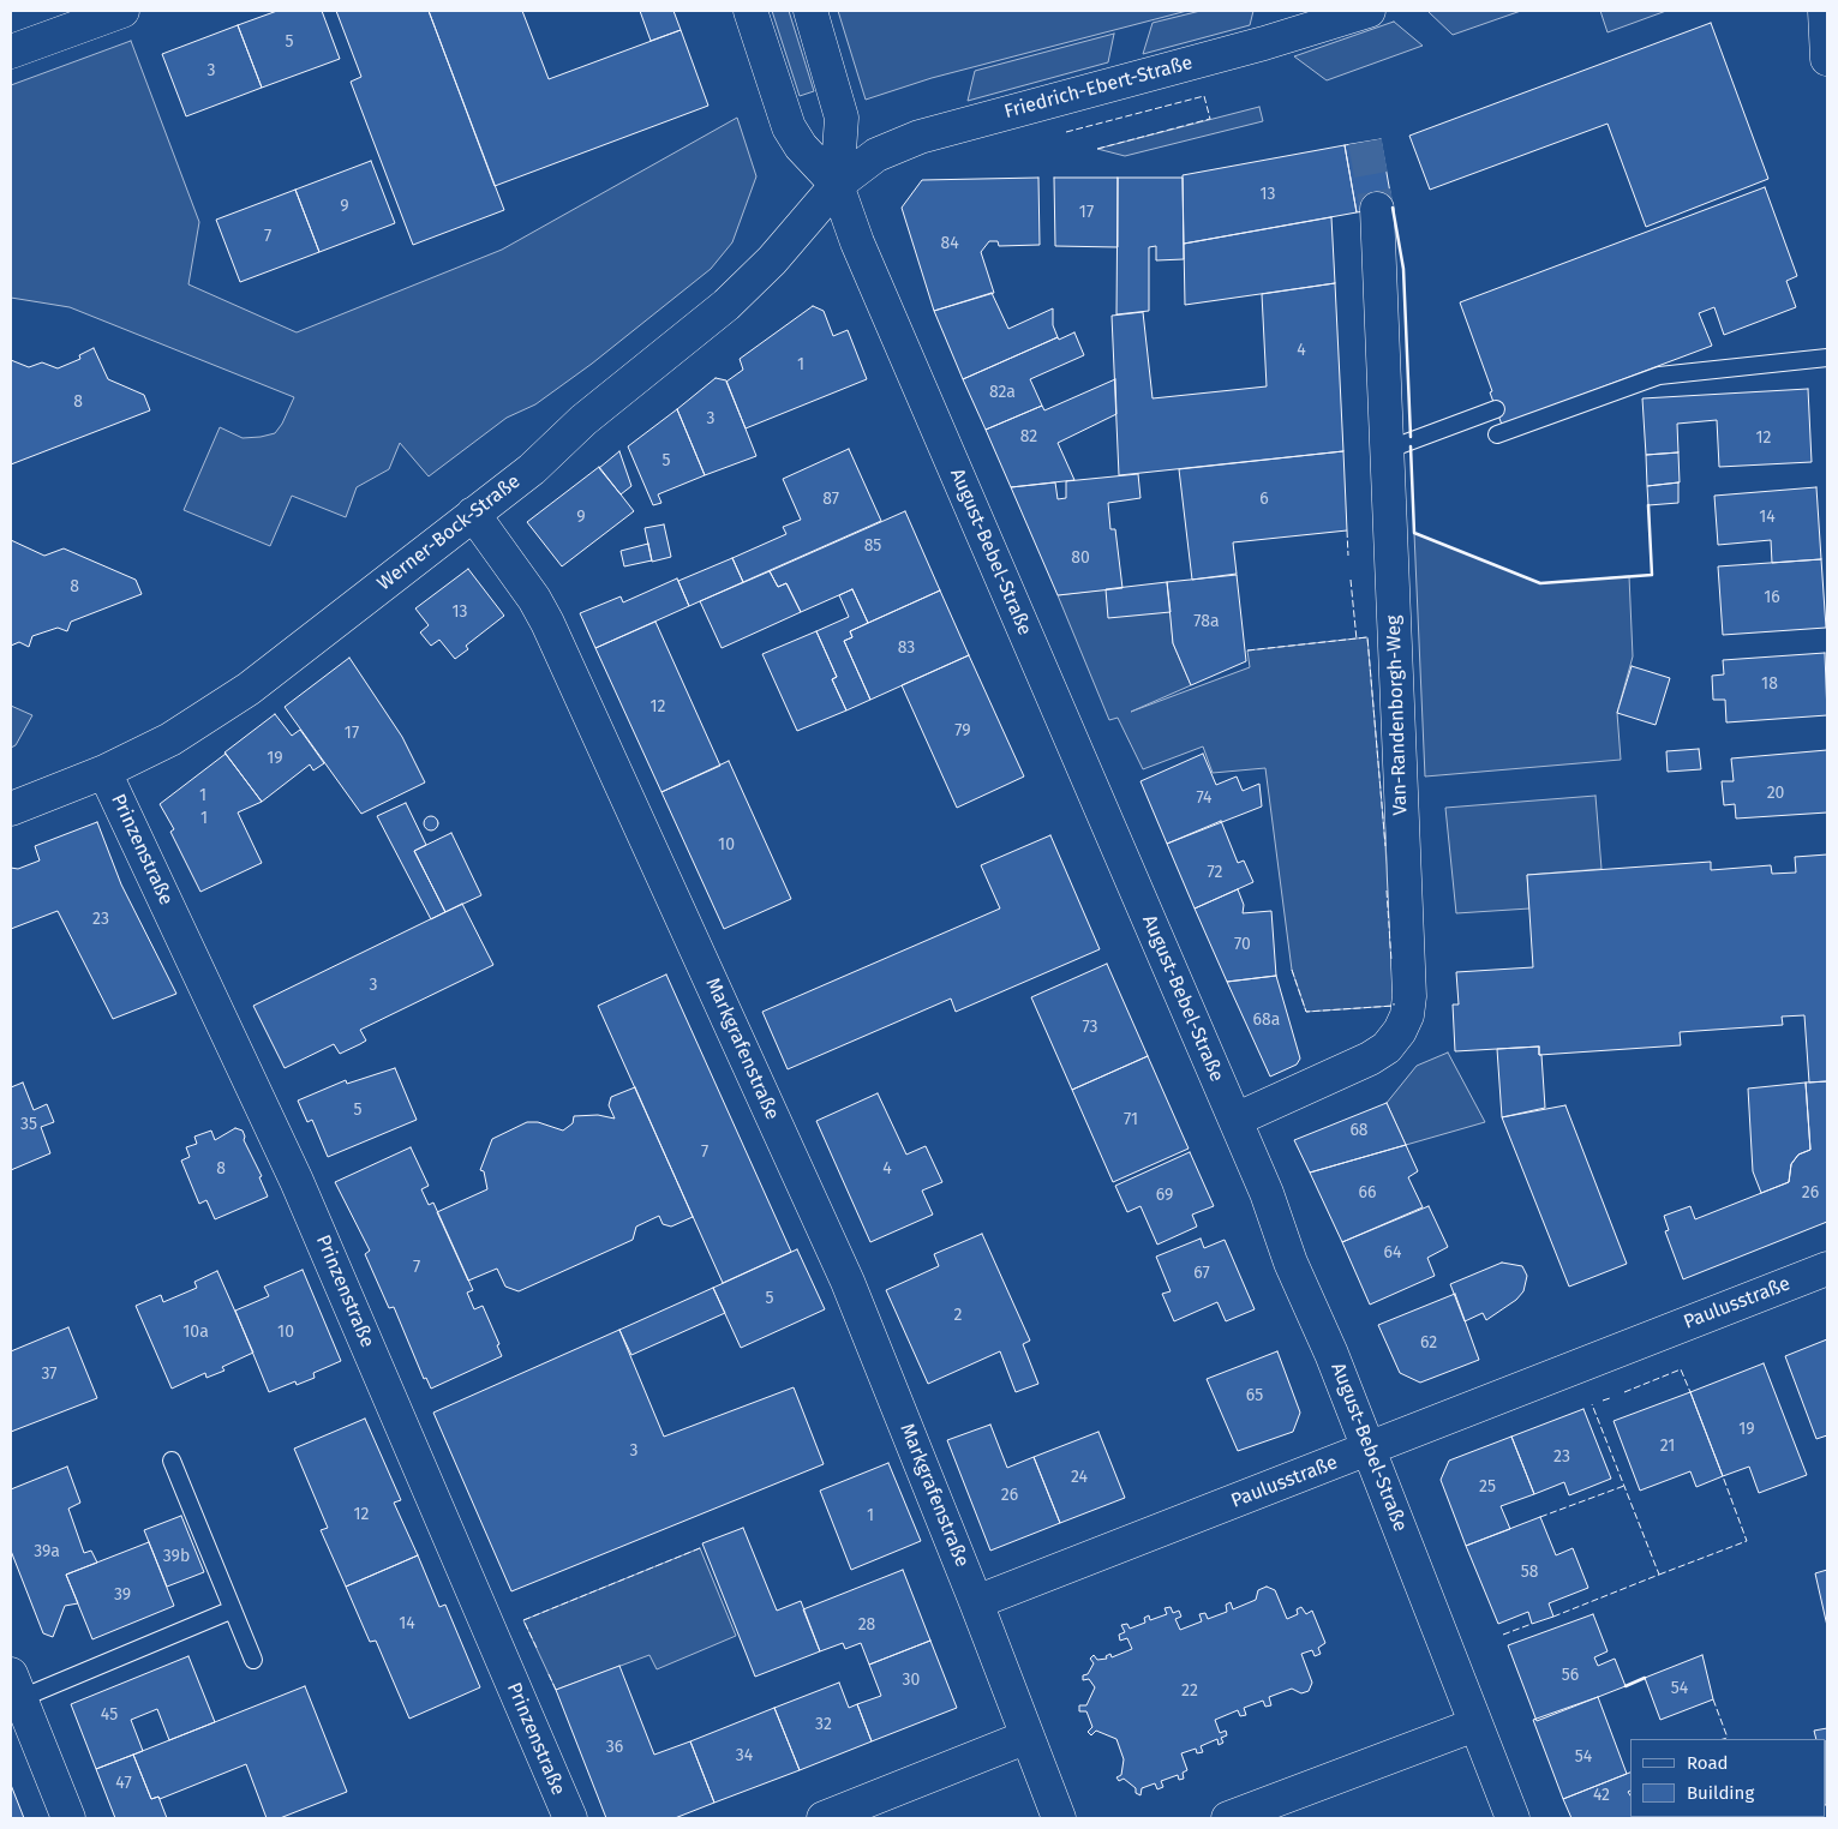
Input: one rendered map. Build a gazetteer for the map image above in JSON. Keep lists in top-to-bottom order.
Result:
{
  "streets": {
    "street": [
      "Friedrich-Ebert-Straße",
      "Werner-Bock-Straße",
      "August-Bebel-Straße",
      "Van-Randenborgh-Weg",
      "Prinzenstraße",
      "Markgrafenstraße",
      "Paulusstraße"
    ]
  },
  "crossings": [
    ["Friedrich-Ebert-Straße", "Werner-Bock-Straße"],
    ["Friedrich-Ebert-Straße", "August-Bebel-Straße"],
    ["Werner-Bock-Straße", "August-Bebel-Straße"],
    ["Werner-Bock-Straße", "Prinzenstraße"],
    ["Werner-Bock-Straße", "Markgrafenstraße"],
    ["August-Bebel-Straße", "Van-Randenborgh-Weg"],
    ["August-Bebel-Straße", "Paulusstraße"],
    ["Markgrafenstraße", "Paulusstraße"]
  ],
  "house_numbers": [
    "5",
    "3",
    "13",
    "9",
    "17",
    "7",
    "84",
    "4",
    "1",
    "82a",
    "8",
    "3",
    "82",
    "12",
    "5",
    "87",
    "6",
    "9",
    "14",
    "85",
    "80",
    "8",
    "16",
    "13",
    "78a",
    "83",
    "18",
    "12",
    "79",
    "17",
    "19",
    "20",
    "1",
    "74",
    "1",
    "10",
    "72",
    "23",
    "70",
    "3",
    "68a",
    "73",
    "5",
    "71",
    "35",
    "68",
    "7",
    "8",
    "4",
    "66",
    "26",
    "69",
    "64",
    "7",
    "67",
    "5",
    "2",
    "10a",
    "10",
    "62",
    "37",
    "65",
    "19",
    "21",
    "3",
    "23",
    "24",
    "25",
    "26",
    "12",
    "1",
    "39a",
    "39b",
    "58",
    "39",
    "14",
    "28",
    "56",
    "30",
    "54",
    "22",
    "45",
    "32",
    "36",
    "34",
    "54",
    "47",
    "42"
  ],
  "legend": ["Road", "Building"]
}
